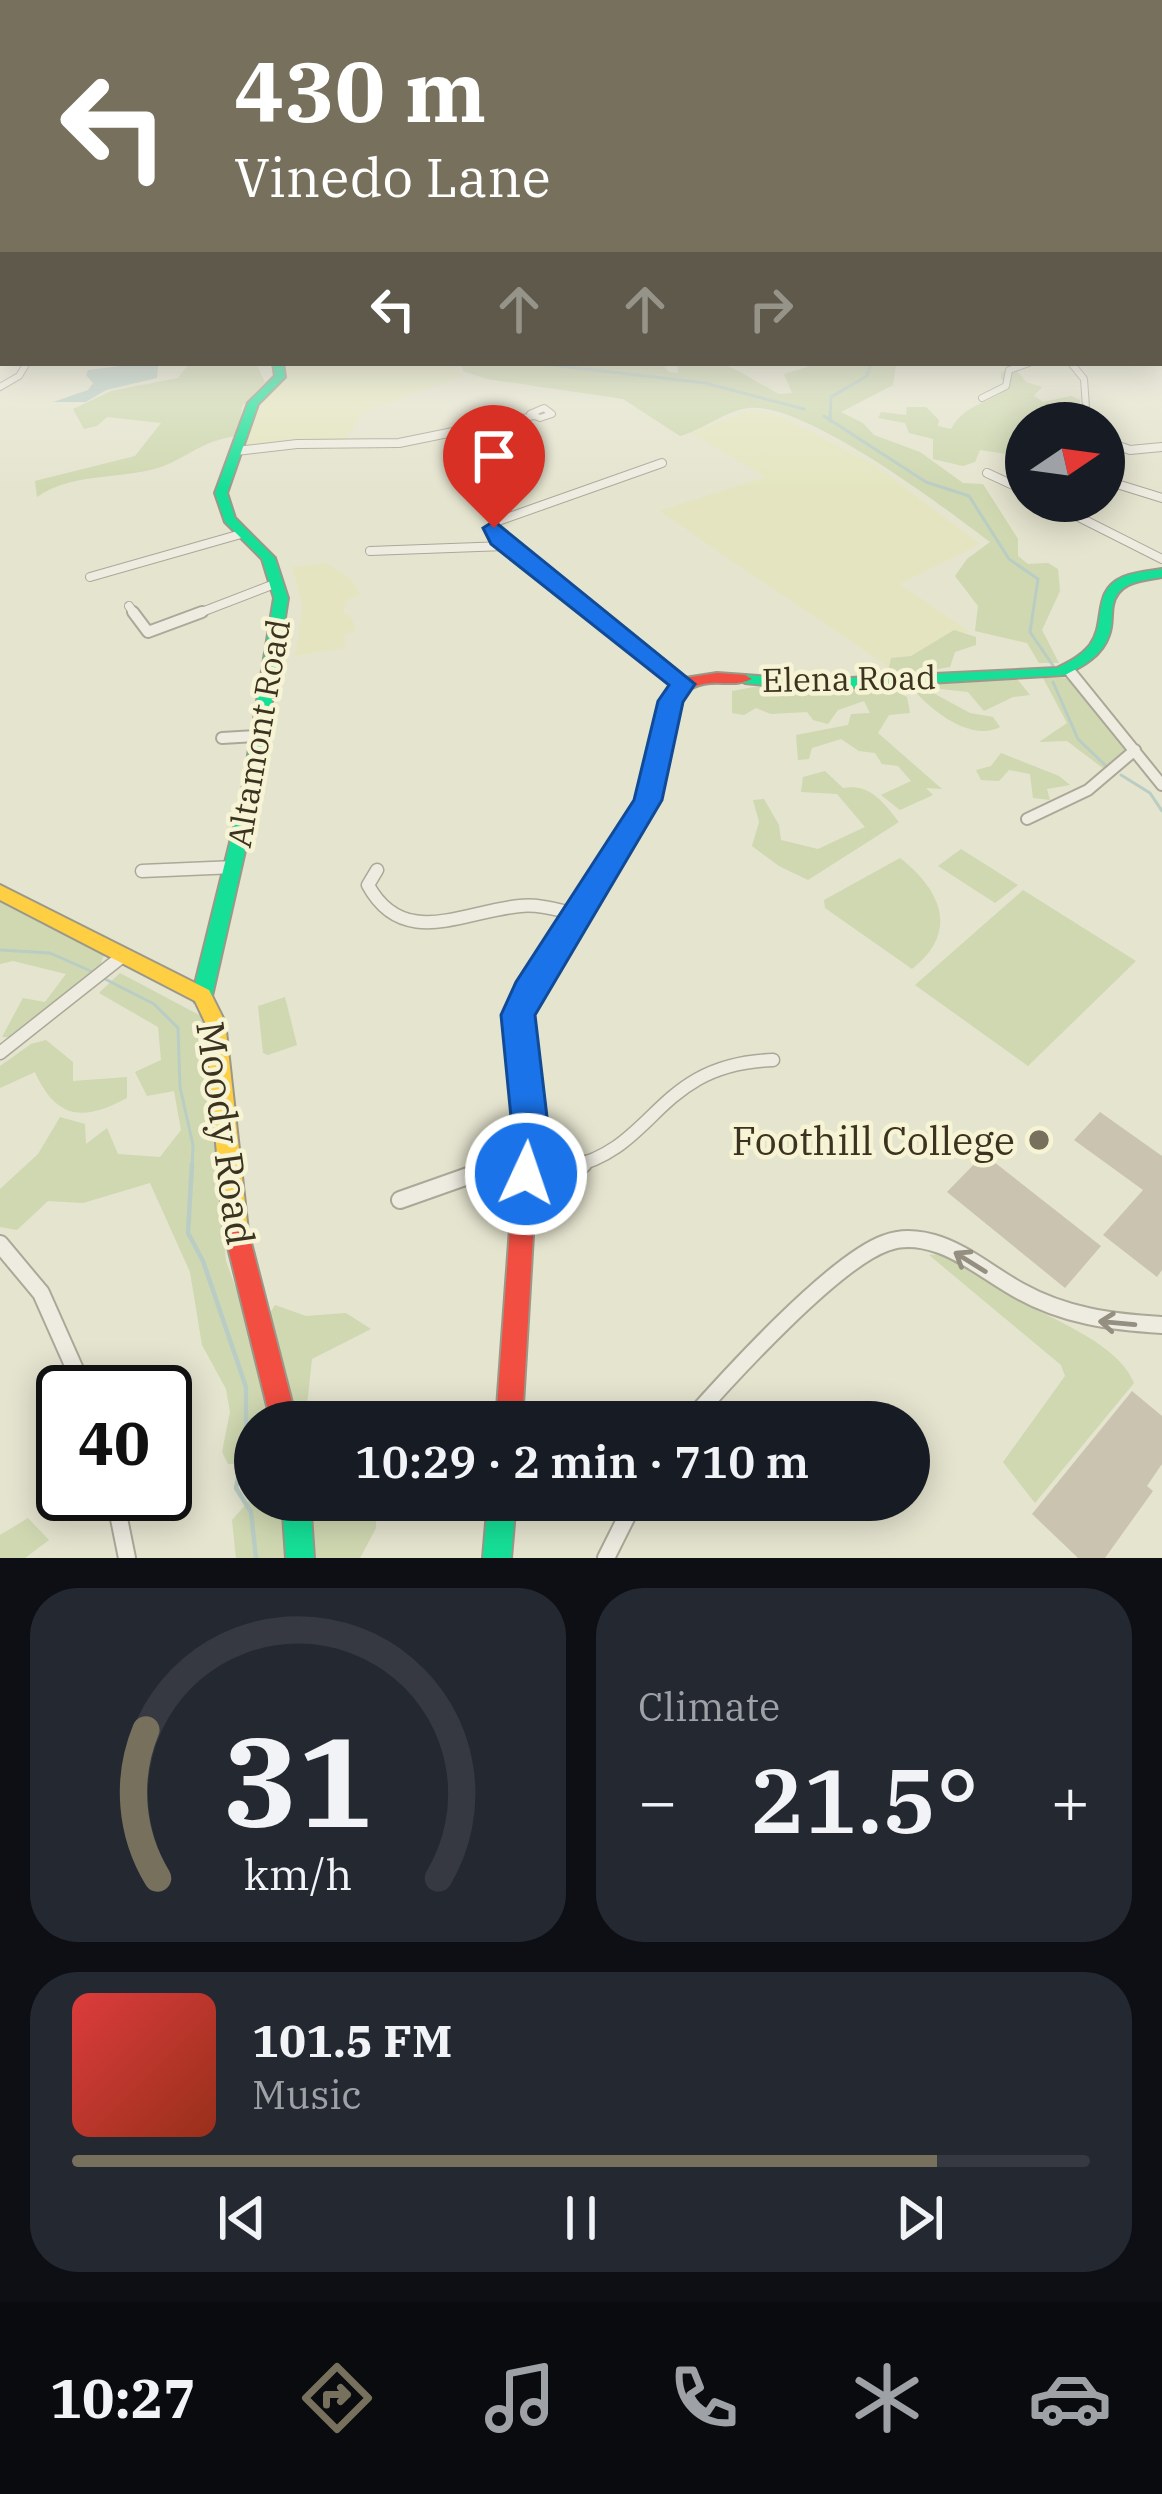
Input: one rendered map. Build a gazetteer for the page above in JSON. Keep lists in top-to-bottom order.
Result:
{
  "streets": {
    "street": ["Elena Road", "Altamont Road", "Moody Road"]
  },
  "crossings": [
    ["Altamont Road", "Moody Road"]
  ],
  "places": ["Foothill College"],
  "north": "right",
  "page": {
    "turn": ["430 m", "Vinedo Lane"],
    "limit": "40",
    "trip": "10:29 · 2 min · 710 m",
    "tile": "Climate",
    "heat": ["−", "21.5°", "+"],
    "song": ["101.5 FM", "Music"],
    "tabs": "10:27",
    "gauge": ["31", "km/h"]
  }
}
